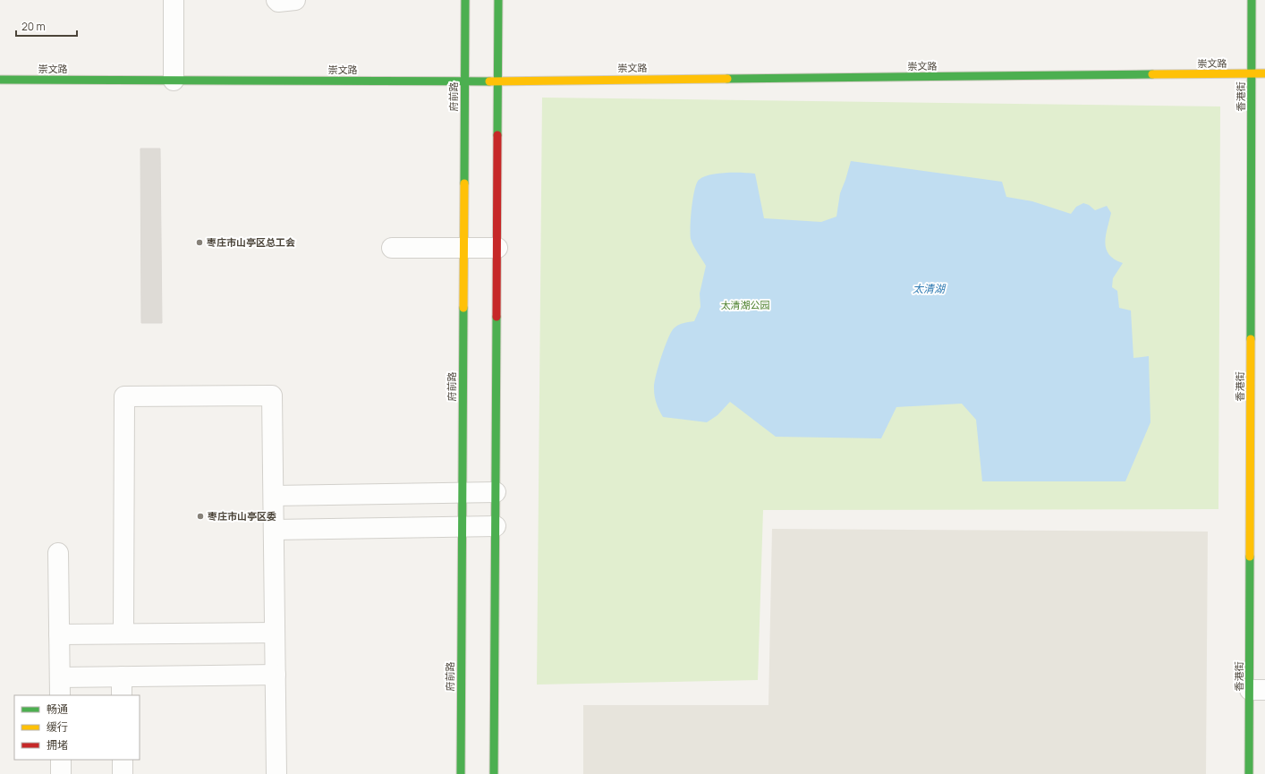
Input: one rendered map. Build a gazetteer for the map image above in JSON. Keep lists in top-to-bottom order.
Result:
{
  "streets": {
    "street": ["崇文路", "府前路", "香港街"]
  },
  "crossings": [
    ["崇文路", "府前路"],
    ["崇文路", "香港街"]
  ],
  "water": ["太清湖"],
  "parks": ["太清湖公园"],
  "places": ["枣庄市山亭区总工会", "枣庄市山亭区委"],
  "legend": ["畅通", "缓行", "拥堵"],
  "scale_bar": "20 m"
}
